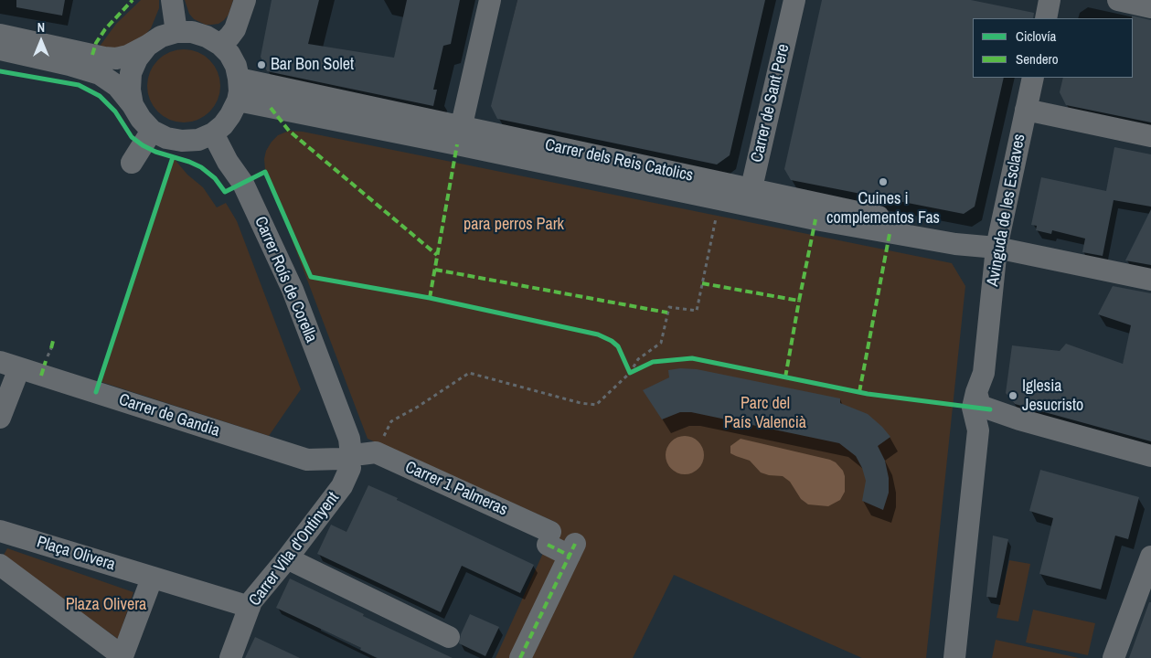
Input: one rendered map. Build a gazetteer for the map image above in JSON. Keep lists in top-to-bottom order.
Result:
{
  "streets": {
    "street": [
      "Carrer de Sant Pere",
      "Carrer dels Reis Catolics",
      "Avinguda de les Esclaves",
      "Carrer Roís de Corella",
      "Carrer de Gandia",
      "Carrer 1 Palmeras",
      "Carrer Vila d'Ontinyent",
      "Plaça Olivera"
    ]
  },
  "crossings": [
    ["Carrer de Sant Pere", "Carrer dels Reis Catolics"],
    ["Carrer dels Reis Catolics", "Avinguda de les Esclaves"],
    ["Carrer dels Reis Catolics", "Carrer Roís de Corella"],
    ["Carrer Roís de Corella", "Carrer de Gandia"],
    ["Carrer Roís de Corella", "Carrer 1 Palmeras"],
    ["Carrer Roís de Corella", "Carrer Vila d'Ontinyent"],
    ["Carrer de Gandia", "Carrer 1 Palmeras"],
    ["Carrer de Gandia", "Carrer Vila d'Ontinyent"],
    ["Carrer 1 Palmeras", "Carrer Vila d'Ontinyent"],
    ["Carrer Vila d'Ontinyent", "Plaça Olivera"]
  ],
  "parks": ["para perros Park", "Parc del País Valencià", "Plaza Olivera"],
  "places": ["Bar Bon Solet", "Cuines i complementos Fas", "Iglesia Jesucristo"],
  "legend": ["Ciclovía", "Sendero"],
  "north": "top"
}
